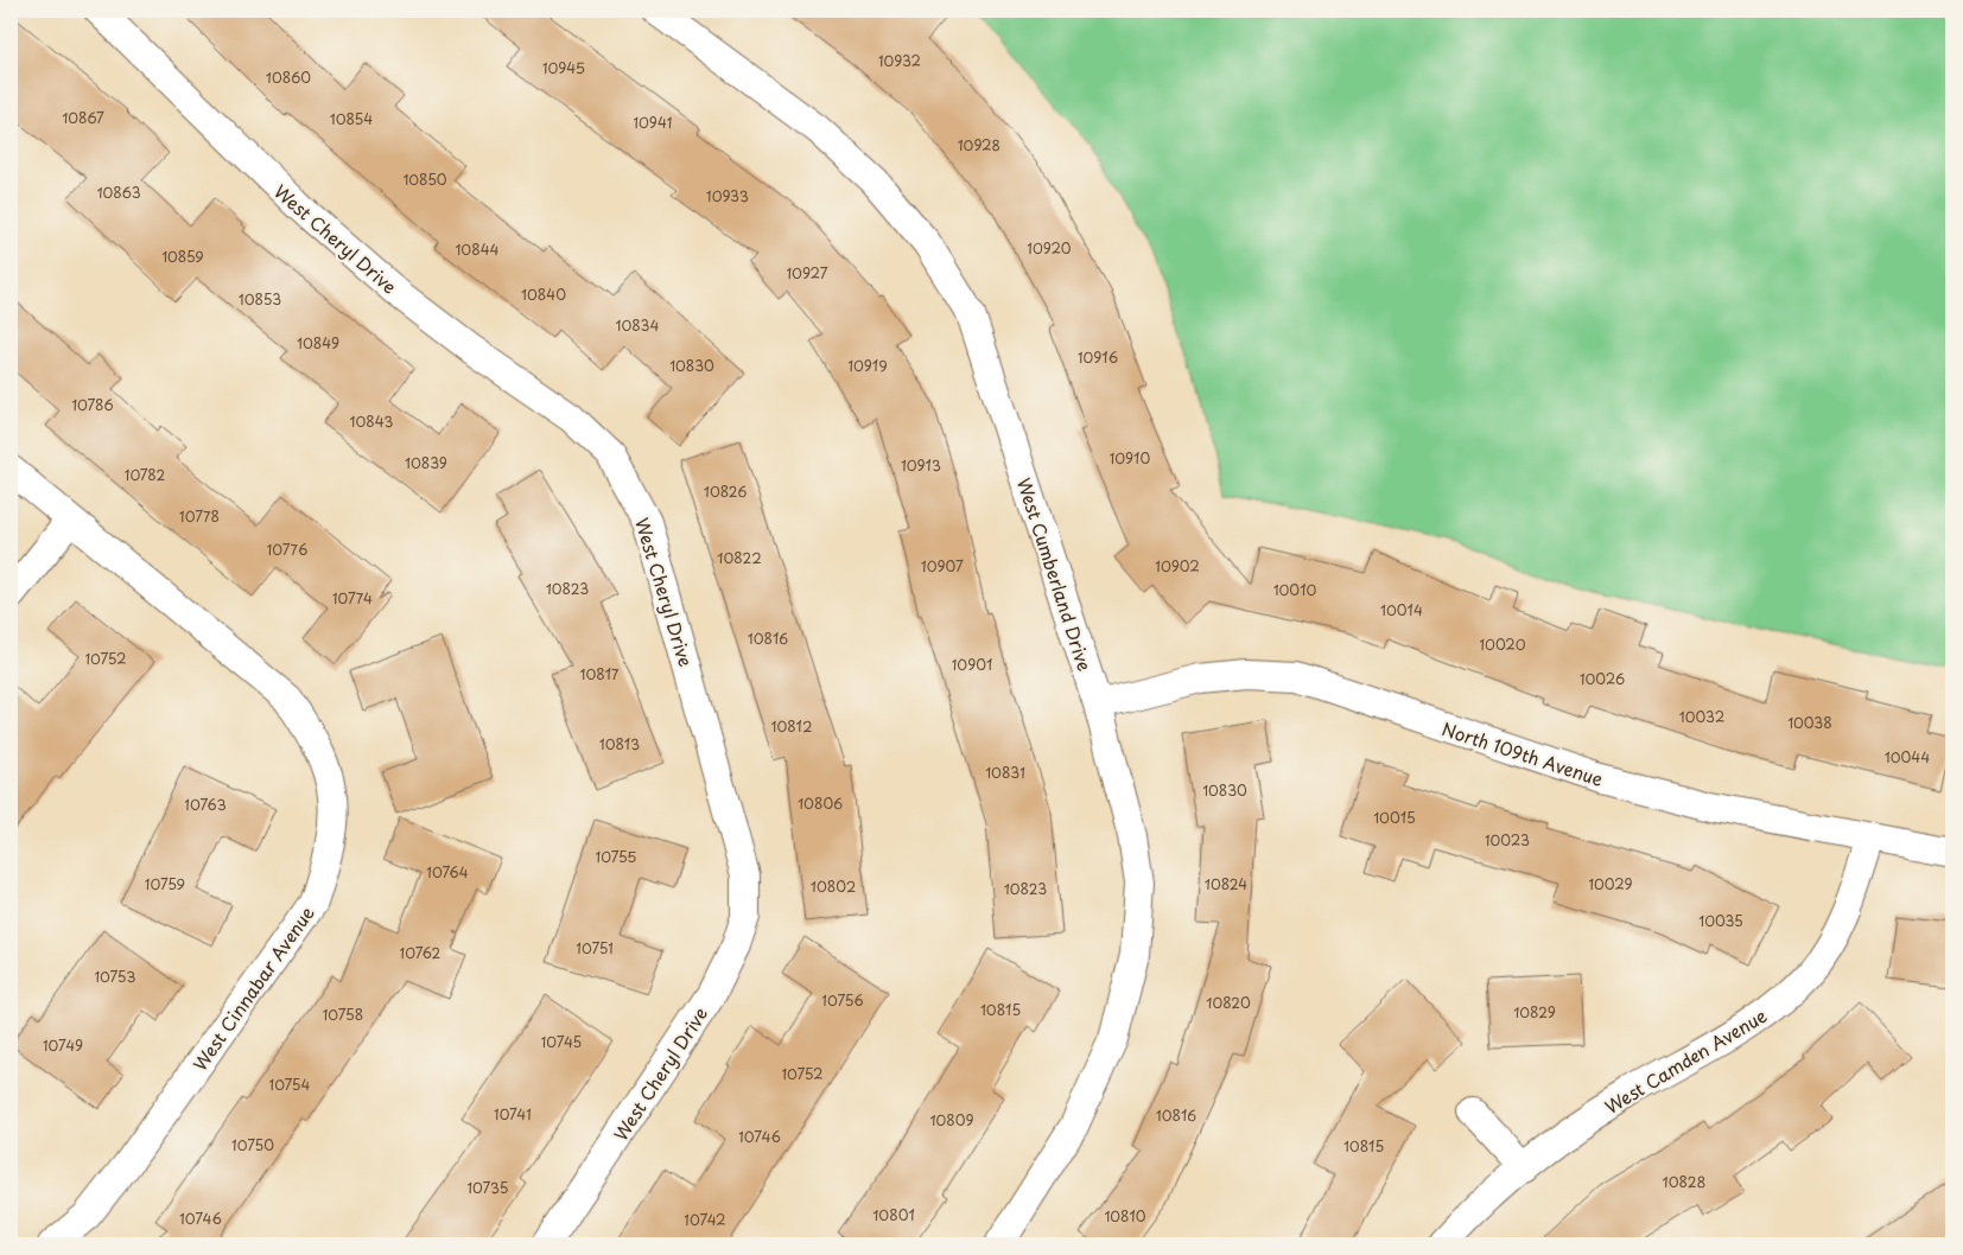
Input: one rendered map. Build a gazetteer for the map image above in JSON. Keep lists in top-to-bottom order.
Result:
{
  "streets": {
    "street": [
      "West Cheryl Drive",
      "West Cumberland Drive",
      "North 109th Avenue",
      "West Cinnabar Avenue",
      "West Camden Avenue"
    ]
  },
  "crossings": [
    ["West Cumberland Drive", "North 109th Avenue"],
    ["North 109th Avenue", "West Camden Avenue"]
  ],
  "house_numbers": [
    "10932",
    "10945",
    "10860",
    "10867",
    "10854",
    "10941",
    "10928",
    "10850",
    "10863",
    "10933",
    "10920",
    "10844",
    "10859",
    "10927",
    "10840",
    "10853",
    "10834",
    "10849",
    "10916",
    "10830",
    "10919",
    "10786",
    "10843",
    "10910",
    "10839",
    "10913",
    "10782",
    "10826",
    "10778",
    "10776",
    "10822",
    "10907",
    "10902",
    "10823",
    "10010",
    "10774",
    "10014",
    "10816",
    "10020",
    "10752",
    "10901",
    "10817",
    "10026",
    "10032",
    "10038",
    "10812",
    "10813",
    "10044",
    "10831",
    "10830",
    "10806",
    "10763",
    "10015",
    "10023",
    "10755",
    "10764",
    "10759",
    "10824",
    "10029",
    "10802",
    "10823",
    "10035",
    "10751",
    "10762",
    "10753",
    "10756",
    "10820",
    "10815",
    "10829",
    "10758",
    "10745",
    "10749",
    "10752",
    "10754",
    "10741",
    "10816",
    "10809",
    "10746",
    "10750",
    "10815",
    "10828",
    "10735",
    "10801",
    "10810",
    "10746",
    "10742"
  ]
}
